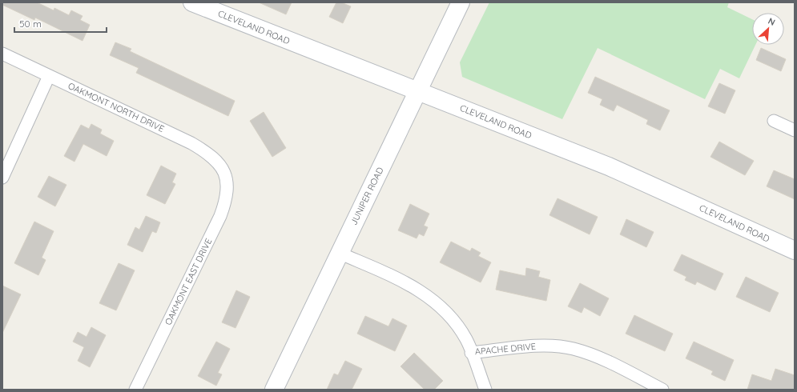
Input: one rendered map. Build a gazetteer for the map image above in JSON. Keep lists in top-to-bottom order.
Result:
{
  "streets": {
    "main road": ["CLEVELAND ROAD", "JUNIPER ROAD"],
    "street": ["OAKMONT NORTH DRIVE", "OAKMONT EAST DRIVE", "APACHE DRIVE"]
  },
  "crossings": [
    ["CLEVELAND ROAD", "JUNIPER ROAD"],
    ["OAKMONT NORTH DRIVE", "OAKMONT EAST DRIVE"],
    ["JUNIPER ROAD", "APACHE DRIVE"]
  ],
  "scale_bar": "50 m",
  "north": "top right"
}
